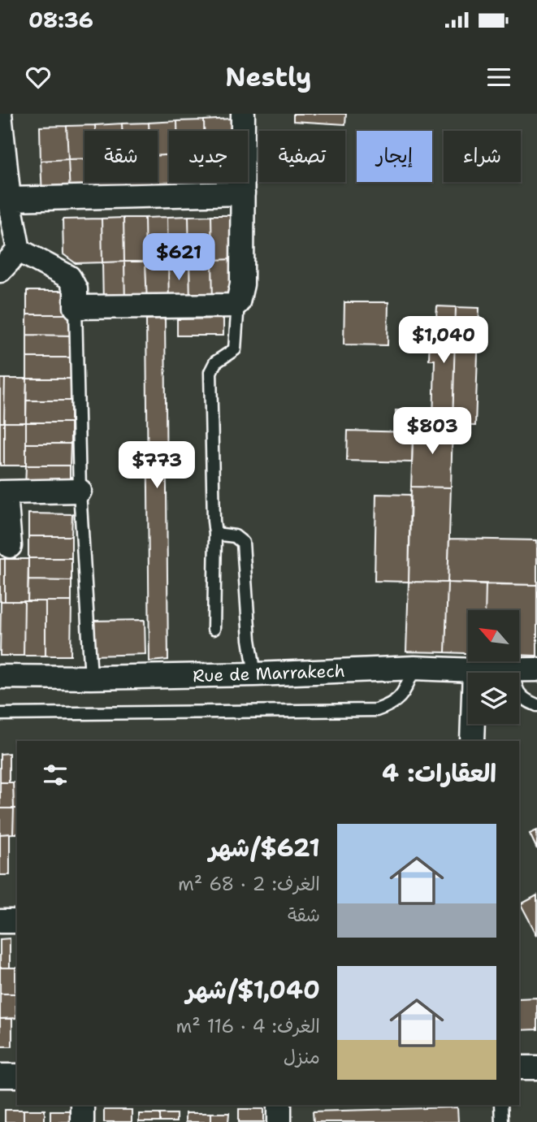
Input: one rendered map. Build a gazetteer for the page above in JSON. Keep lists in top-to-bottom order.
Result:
{
  "streets": {
    "street": ["Rue de Marrakech"]
  },
  "north": "top left",
  "page": {
    "status": "08:36",
    "header": "Nestly",
    "chip": [
      "شراء",
      "إيجار",
      "تصفية",
      "جديد",
      "شقة"
    ],
    "price": [
      "$621",
      "$1,040",
      "$803",
      "$773"
    ],
    "heading": "العقارات: 4",
    "list": [
      {
        "name": "$621/شهر",
        "note": "الغرف: 2 · 68 m² · شقة"
      },
      {
        "name": "$1,040/شهر",
        "note": "الغرف: 4 · 116 m² · منزل"
      }
    ]
  }
}
